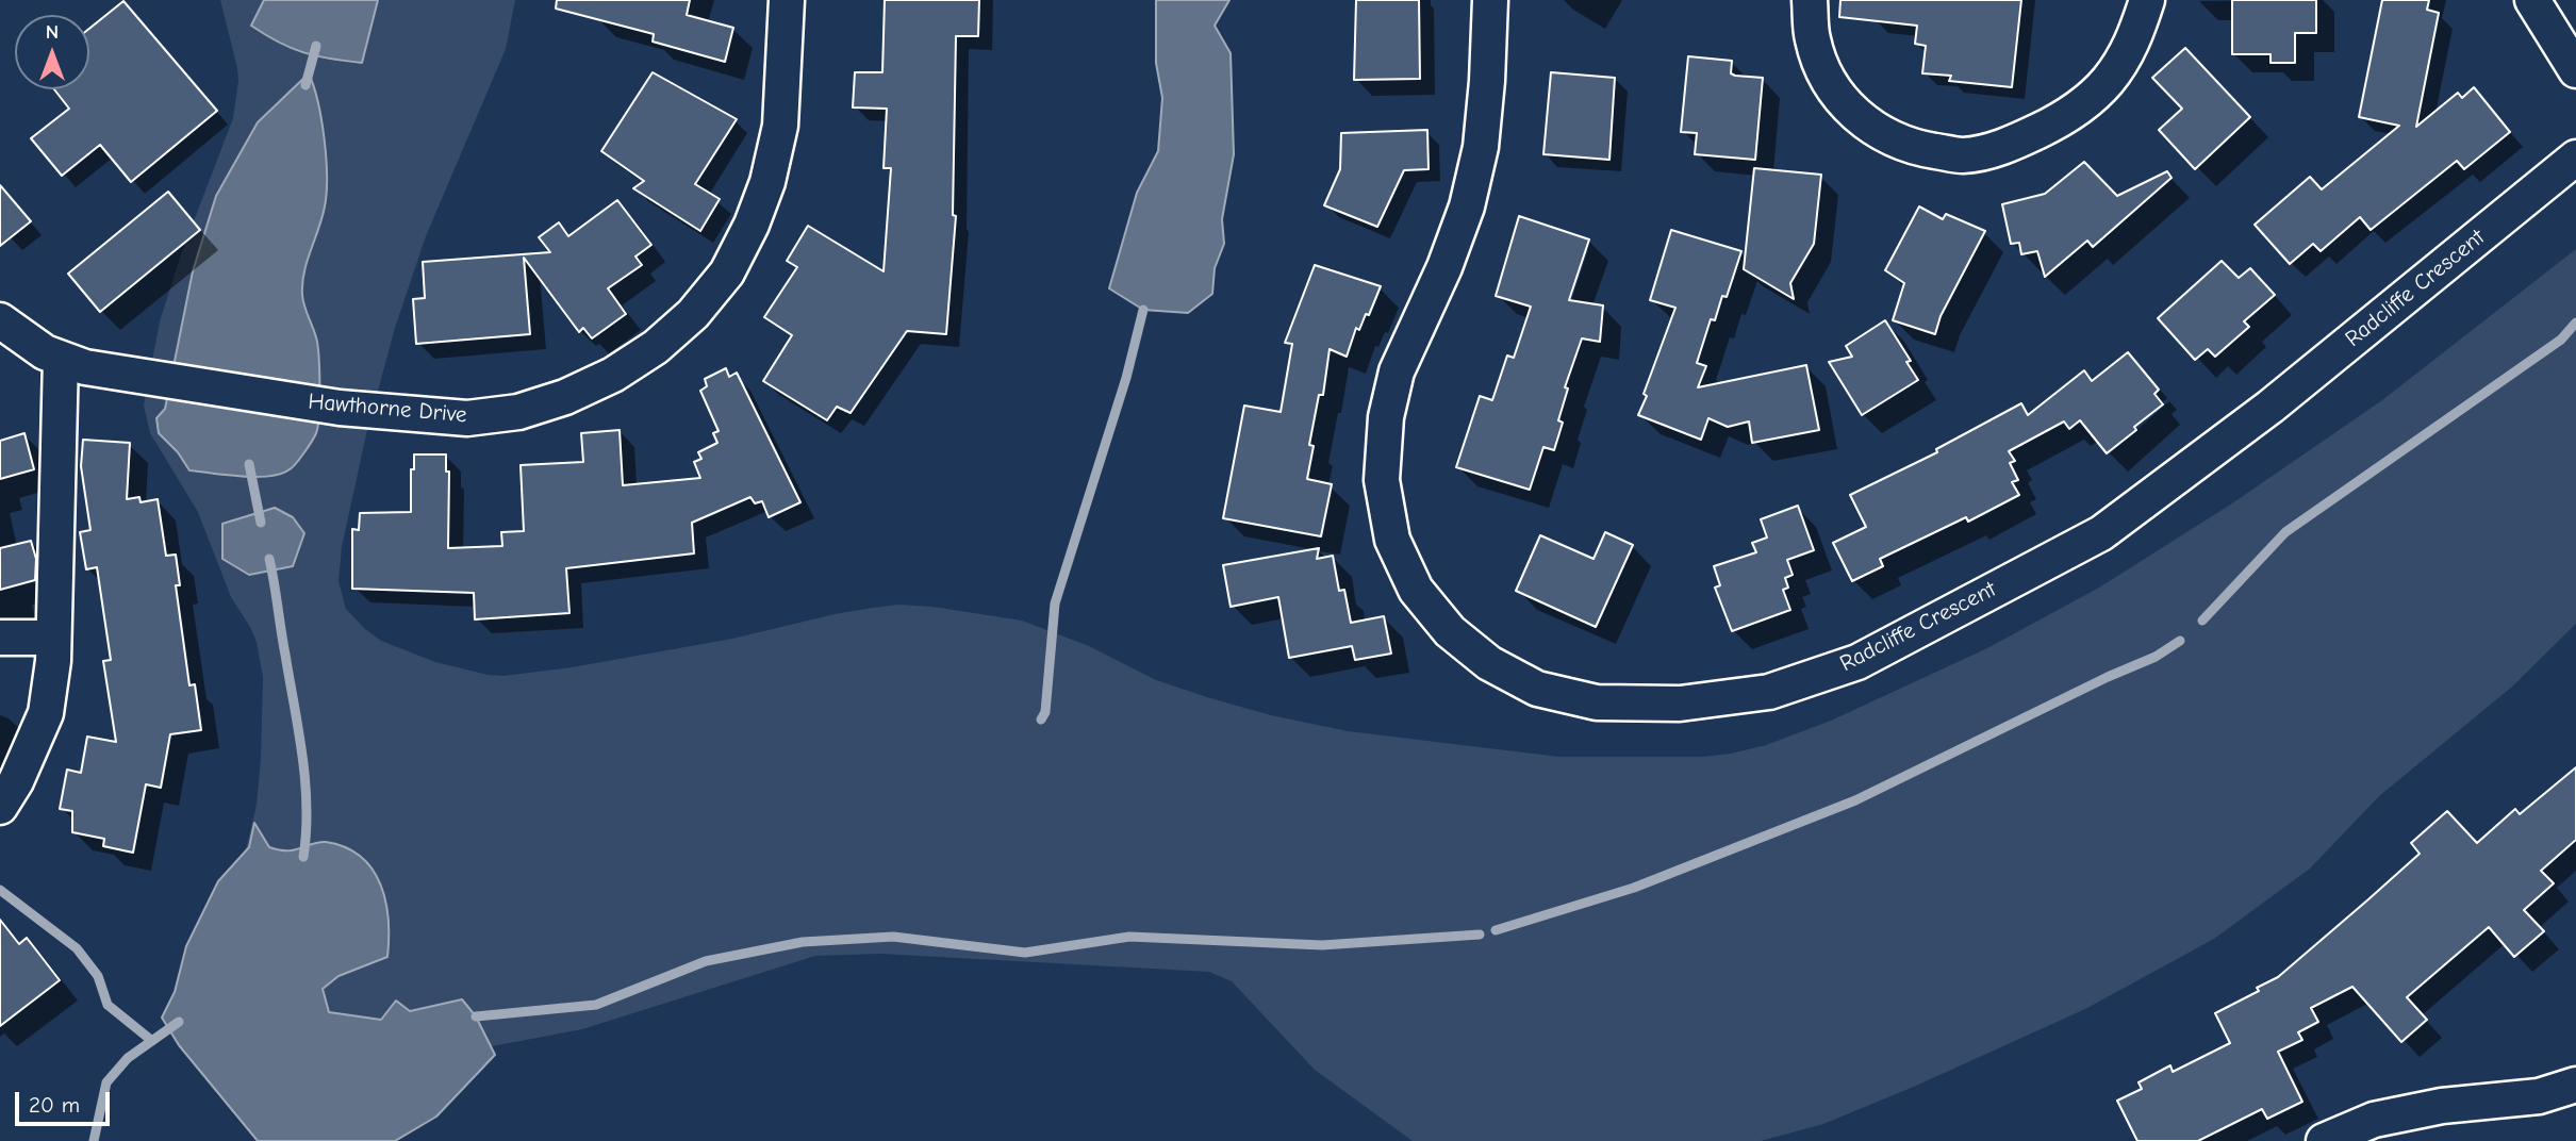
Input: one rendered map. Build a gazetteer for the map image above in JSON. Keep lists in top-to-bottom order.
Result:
{
  "streets": {
    "street": ["Radcliffe Crescent", "Hawthorne Drive"]
  },
  "scale_bar": "20 m",
  "north": "top"
}
